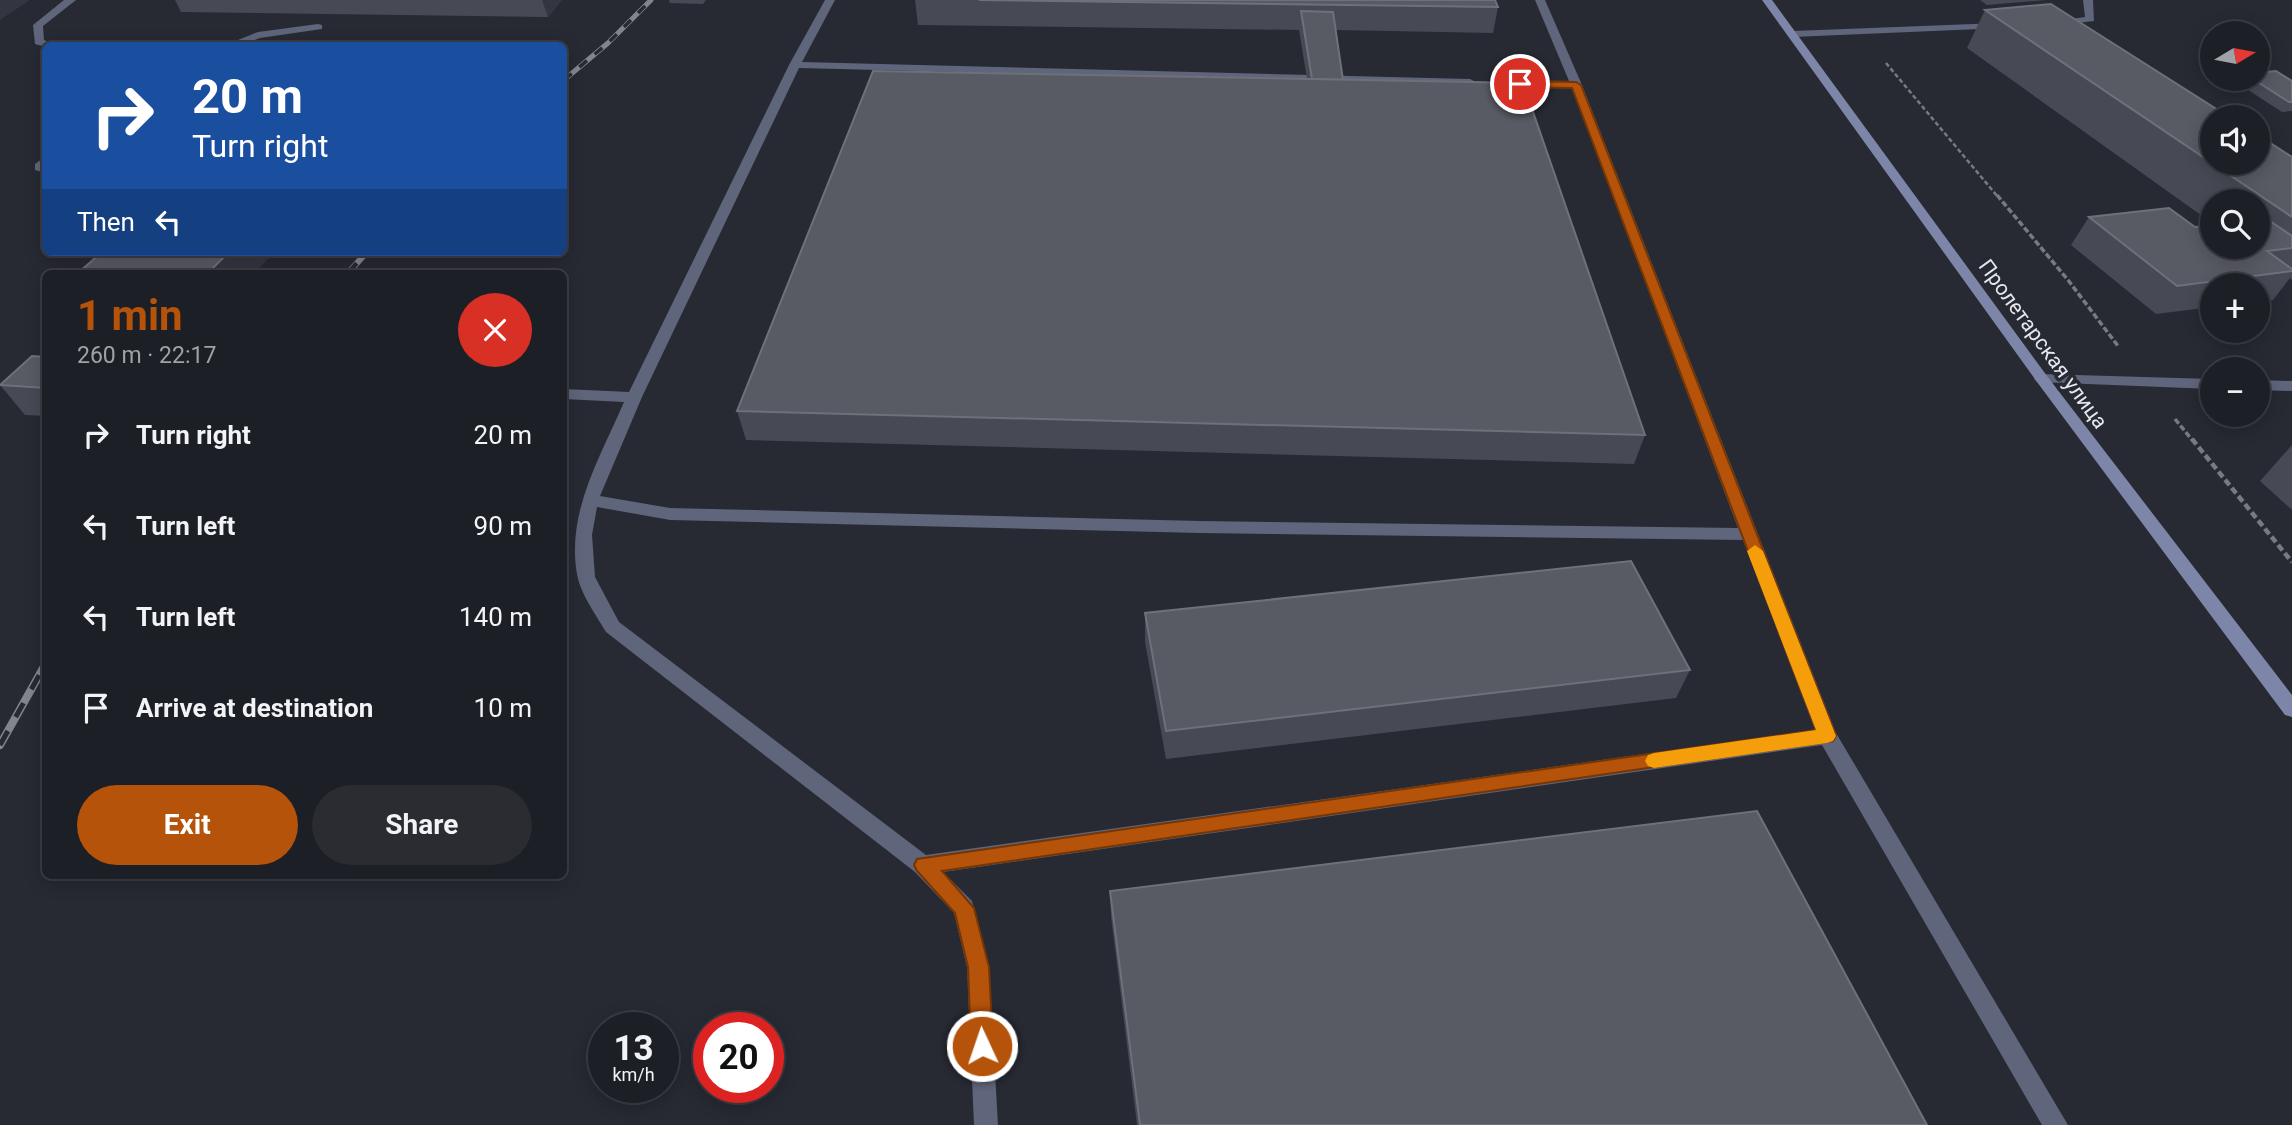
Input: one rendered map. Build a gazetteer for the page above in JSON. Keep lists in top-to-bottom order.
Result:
{
  "streets": {
    "main road": ["Пролетарская улица"]
  },
  "north": "right",
  "page": {
    "map_buttons": ["+", "−"],
    "turn": ["20 m", "Turn right"],
    "then": "Then",
    "heading": ["1 min", "260 m · 22:17"],
    "list": [
      {
        "name": "Turn right",
        "value": "20 m"
      },
      {
        "name": "Turn left",
        "value": "90 m"
      },
      {
        "name": "Turn left",
        "value": "140 m"
      },
      {
        "name": "Arrive at destination",
        "value": "10 m"
      }
    ],
    "buttons": ["Exit", "Share"],
    "speed": "13 km/h",
    "limit": "20"
  }
}
